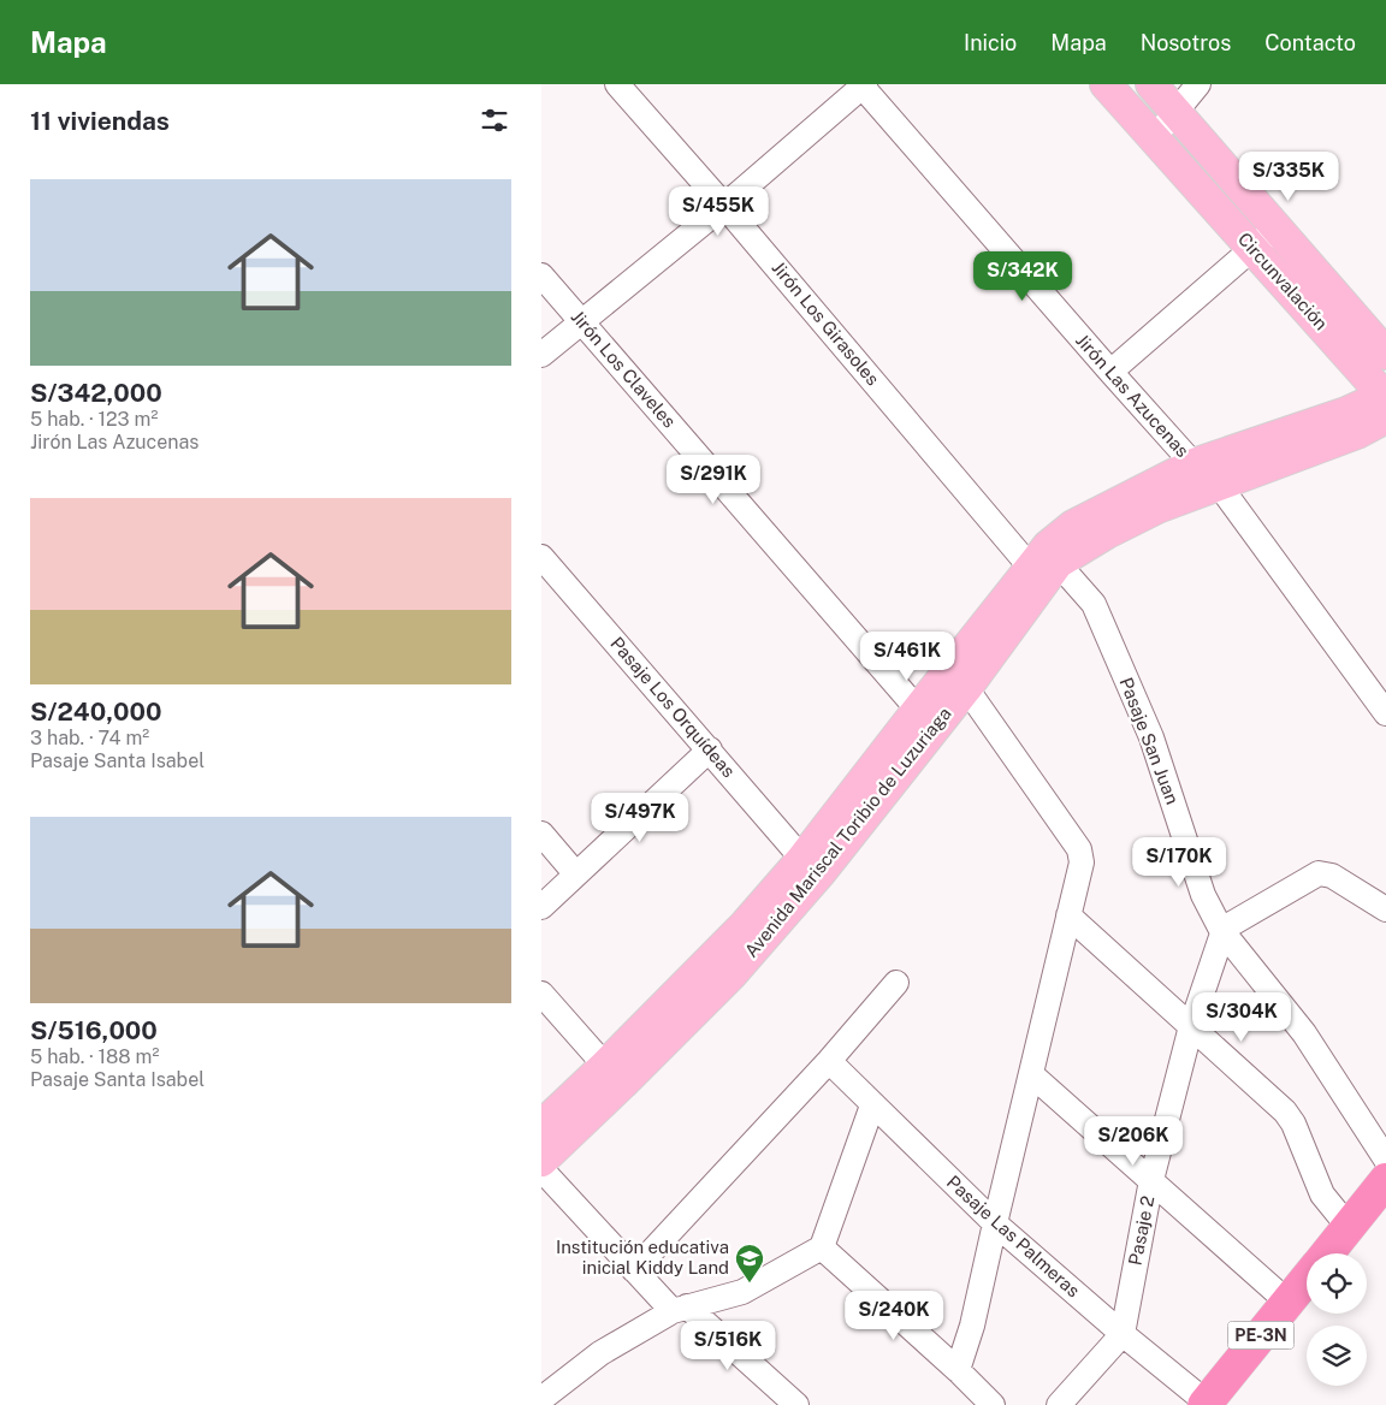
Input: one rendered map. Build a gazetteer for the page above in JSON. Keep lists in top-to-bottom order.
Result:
{
  "streets": {
    "highway": ["PE-3N"],
    "main road": ["Circunvalación", "Avenida Mariscal Toribio de Luzuriaga"],
    "street": [
      "Jirón Los Girasoles",
      "Jirón Los Claveles",
      "Jirón Las Azucenas",
      "Pasaje Los Orquídeas",
      "Pasaje San Juan",
      "Pasaje 2",
      "Pasaje Las Palmeras"
    ]
  },
  "crossings": [
    ["Circunvalación", "Avenida Mariscal Toribio de Luzuriaga"],
    ["Jirón Los Girasoles", "Pasaje San Juan"],
    ["Jirón Los Girasoles", "Avenida Mariscal Toribio de Luzuriaga"],
    ["Jirón Los Claveles", "Avenida Mariscal Toribio de Luzuriaga"],
    ["Jirón Las Azucenas", "Avenida Mariscal Toribio de Luzuriaga"],
    ["Pasaje Los Orquídeas", "Avenida Mariscal Toribio de Luzuriaga"],
    ["Pasaje San Juan", "Avenida Mariscal Toribio de Luzuriaga"],
    ["Pasaje San Juan", "Pasaje 2"],
    ["Pasaje 2", "Pasaje Las Palmeras"],
    ["Pasaje Las Palmeras", "PE-3N"]
  ],
  "places": {
    "school or university": ["Institución educativa inicial Kiddy Land"]
  },
  "page": {
    "header": "Mapa",
    "nav": [
      "Inicio",
      "Mapa",
      "Nosotros",
      "Contacto"
    ],
    "heading": "11 viviendas",
    "price": [
      "S/335K",
      "S/455K",
      "S/342K",
      "S/291K",
      "S/461K",
      "S/497K",
      "S/170K",
      "S/304K",
      "S/206K",
      "S/240K",
      "S/516K"
    ],
    "list": [
      {
        "name": "S/342,000",
        "note": "5 hab. · 123 m² · Jirón Las Azucenas"
      },
      {
        "name": "S/240,000",
        "note": "3 hab. · 74 m² · Pasaje Santa Isabel"
      },
      {
        "name": "S/516,000",
        "note": "5 hab. · 188 m² · Pasaje Santa Isabel"
      }
    ]
  }
}
